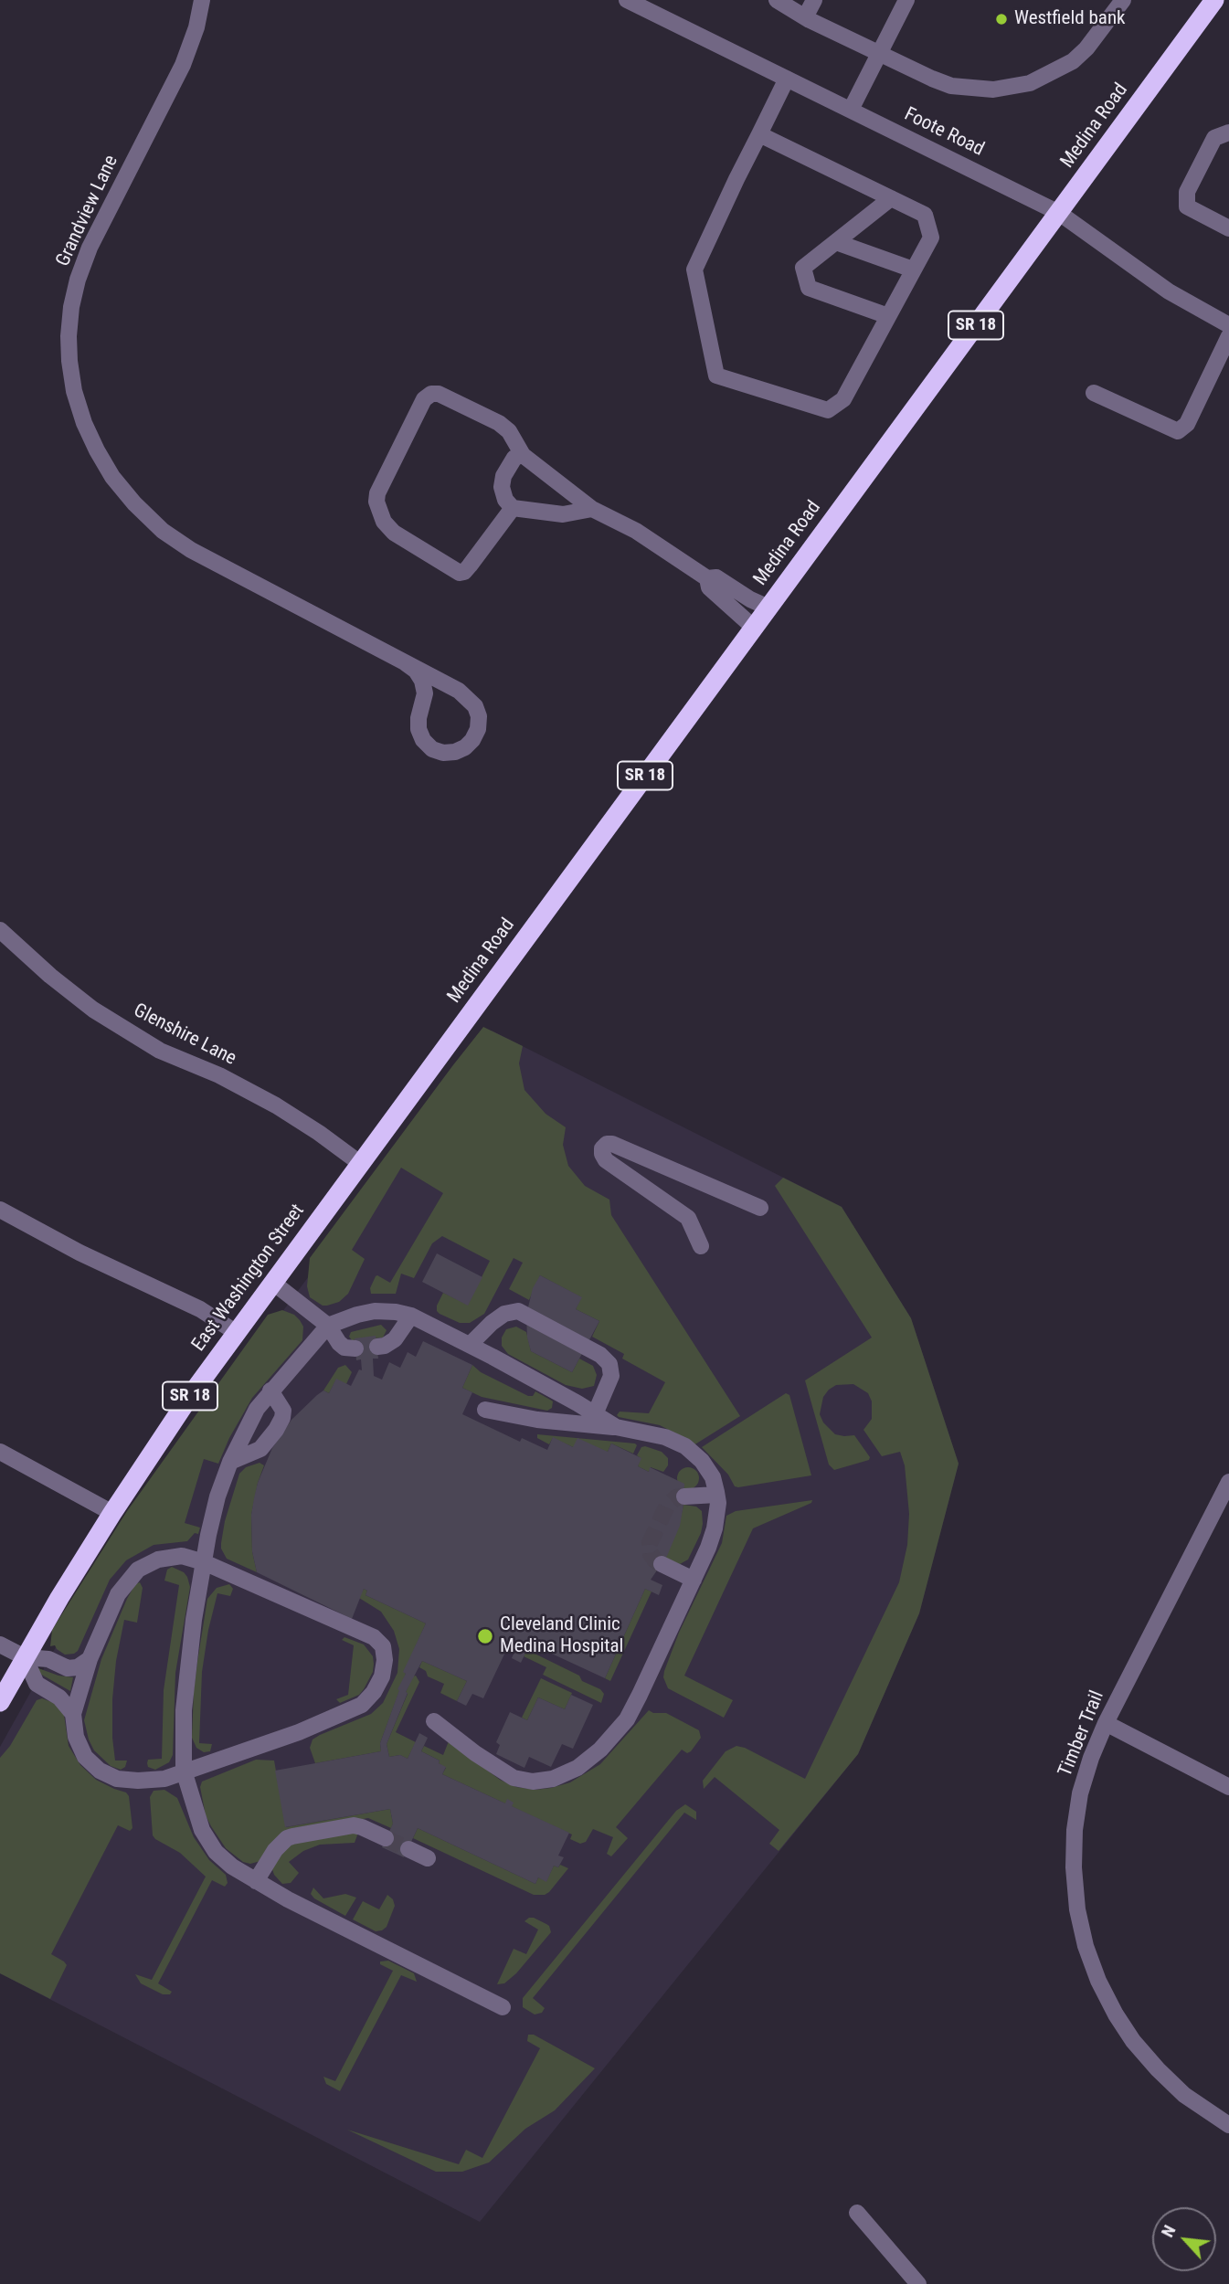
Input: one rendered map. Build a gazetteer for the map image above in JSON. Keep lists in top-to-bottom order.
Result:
{
  "streets": {
    "highway": ["Medina Road", "SR 18", "East Washington Street"],
    "street": [
      "Foote Road",
      "Grandview Lane",
      "Glenshire Lane",
      "Timber Trail"
    ]
  },
  "crossings": [
    ["Medina Road", "Foote Road"],
    ["Medina Road", "East Washington Street"],
    ["Glenshire Lane", "East Washington Street"]
  ],
  "places": ["Westfield bank", "Cleveland Clinic Medina Hospital"],
  "north": "top left"
}
